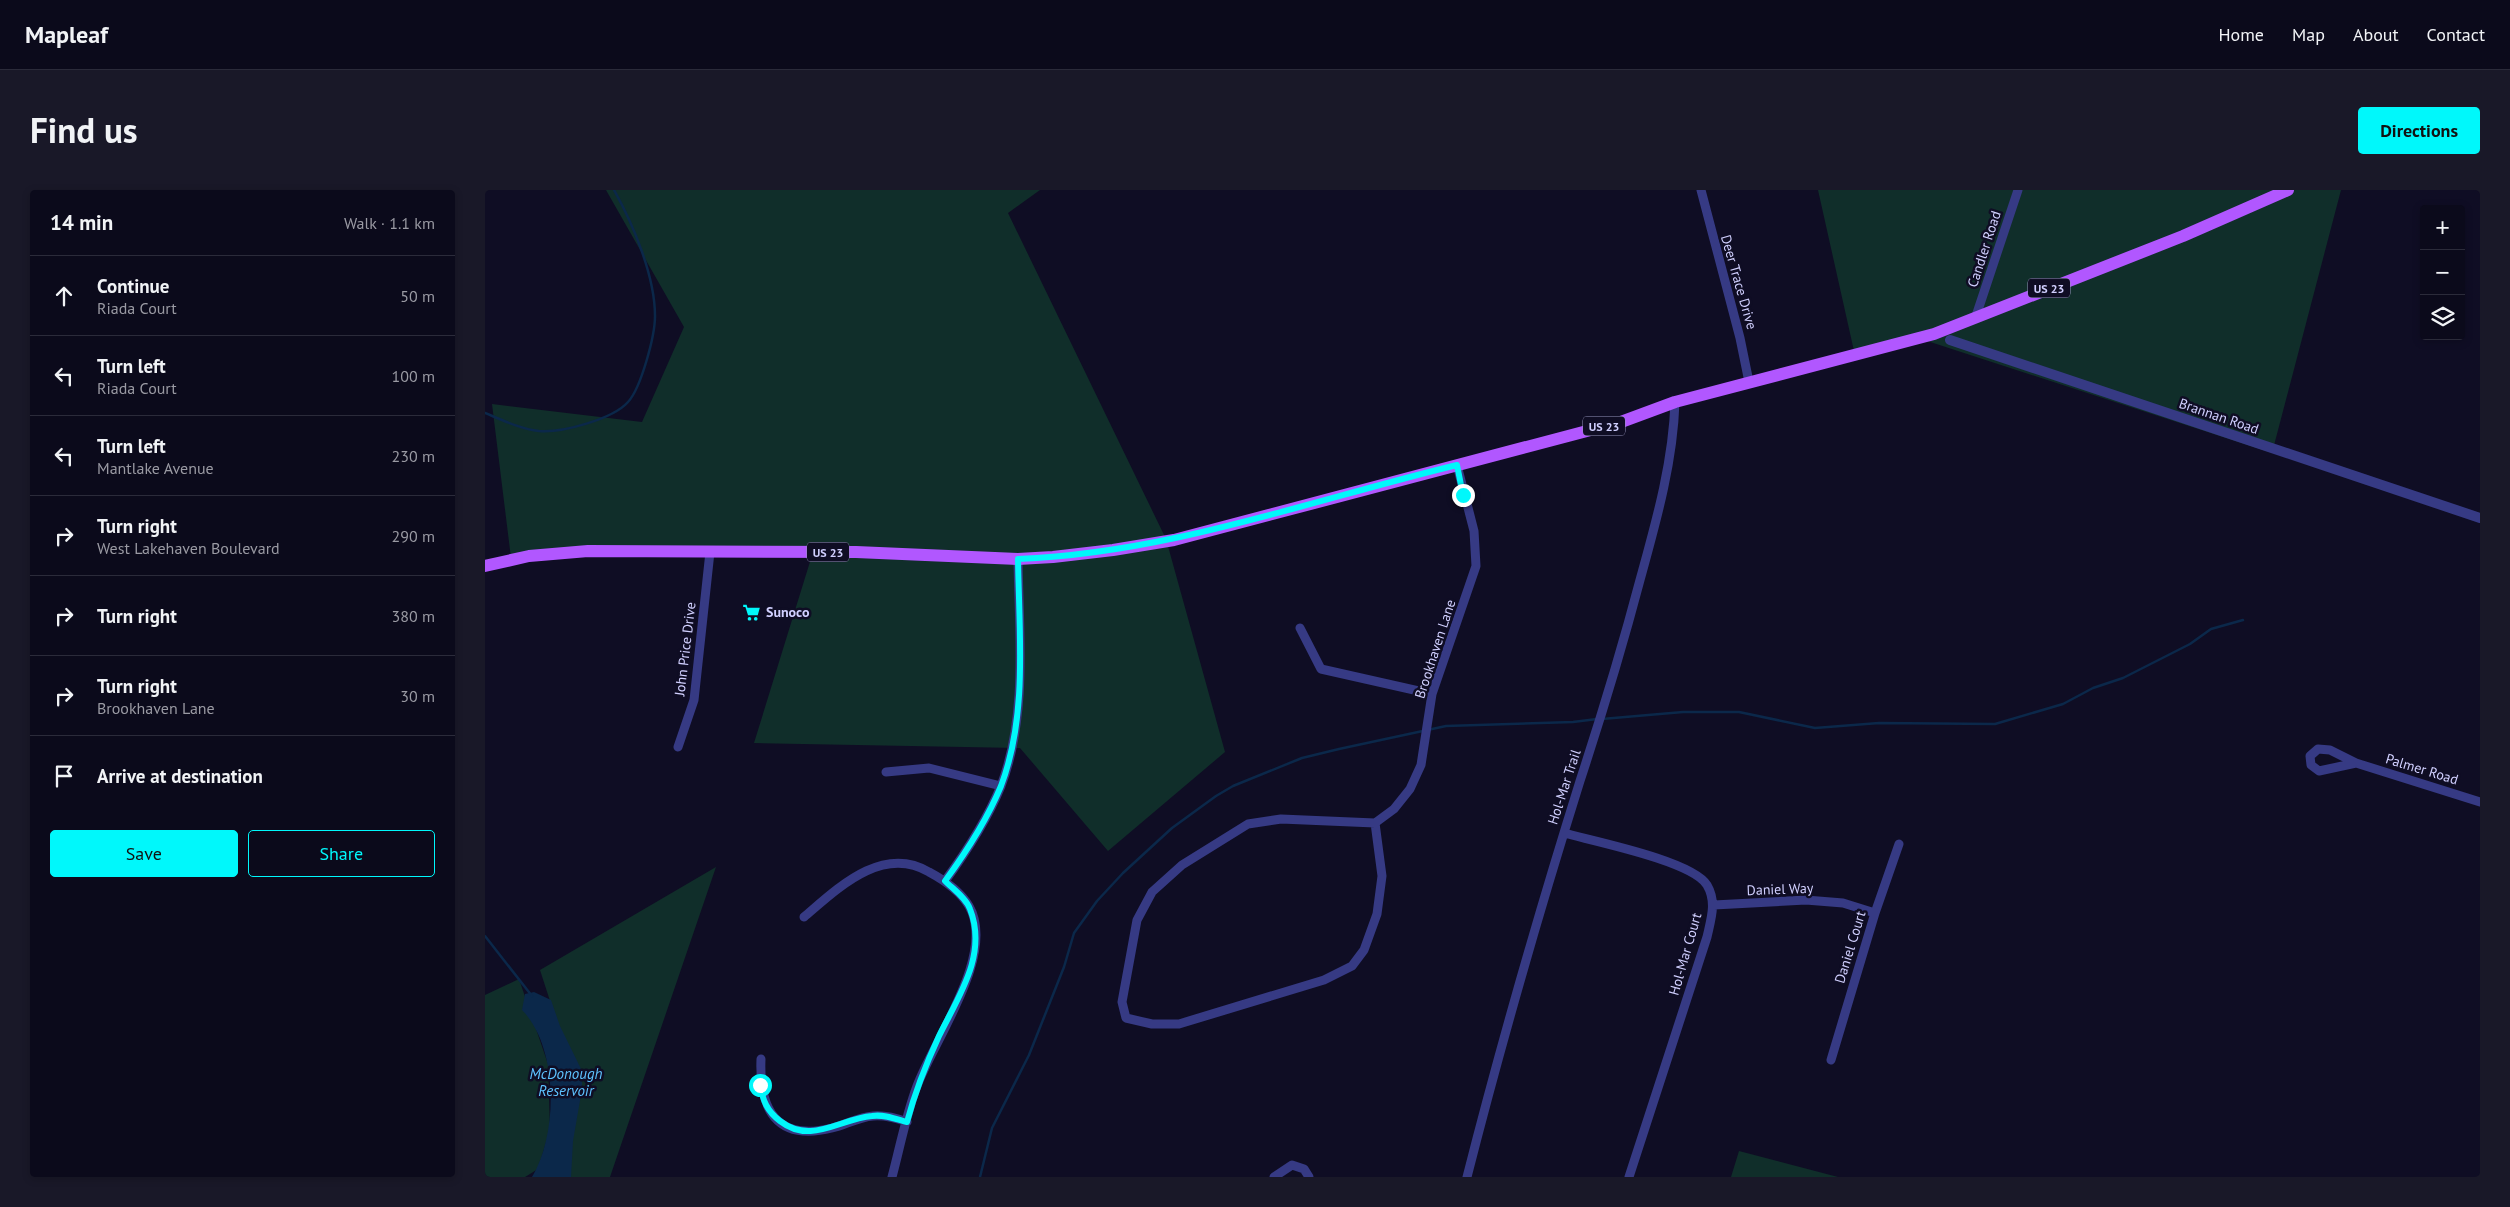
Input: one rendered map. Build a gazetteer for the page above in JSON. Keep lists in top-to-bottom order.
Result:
{
  "streets": {
    "main road": ["US 23"],
    "street": [
      "Candler Road",
      "Deer Trace Drive",
      "Brannan Road",
      "John Price Drive",
      "Brookhaven Lane",
      "Palmer Road",
      "Hol-Mar Trail",
      "Daniel Way",
      "Daniel Court",
      "Hol-Mar Court"
    ]
  },
  "crossings": [
    ["Candler Road", "US 23"],
    ["Deer Trace Drive", "US 23"],
    ["US 23", "John Price Drive"],
    ["US 23", "Brookhaven Lane"],
    ["US 23", "Hol-Mar Trail"],
    ["Hol-Mar Trail", "Hol-Mar Court"],
    ["Daniel Way", "Daniel Court"],
    ["Daniel Way", "Hol-Mar Court"]
  ],
  "water": ["McDonough Reservoir"],
  "places": {
    "supermarket": ["Sunoco"]
  },
  "page": {
    "header": "Mapleaf",
    "nav": [
      "Home",
      "Map",
      "About",
      "Contact"
    ],
    "title": "Find us",
    "buttons": [
      "Directions",
      ["Save", "Share"]
    ],
    "heading": ["14 min", "Walk · 1.1 km"],
    "map_buttons": ["+", "−"],
    "list": [
      ["Continue", "Riada Court", "50 m"],
      ["Turn left", "Riada Court", "100 m"],
      ["Turn left", "Mantlake Avenue", "230 m"],
      ["Turn right", "West Lakehaven Boulevard", "290 m"],
      ["Turn right", "380 m"],
      ["Turn right", "Brookhaven Lane", "30 m"],
      "Arrive at destination"
    ]
  }
}
